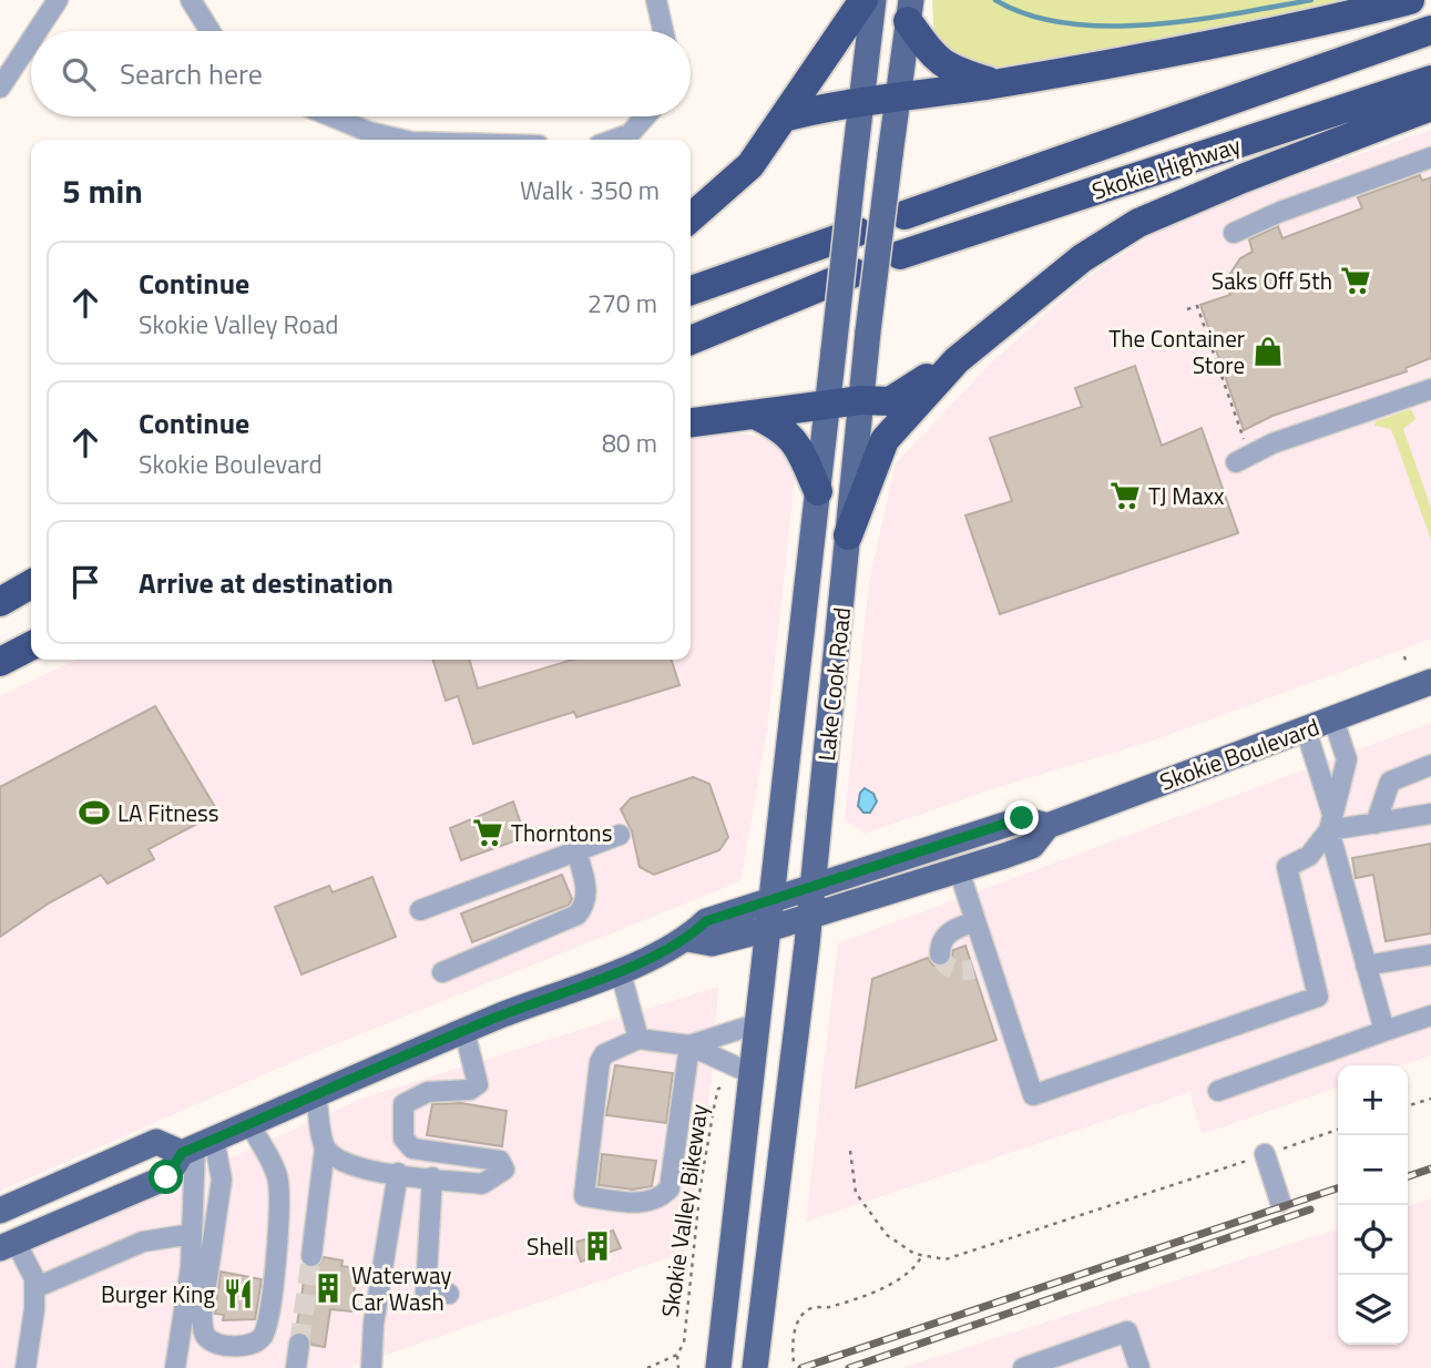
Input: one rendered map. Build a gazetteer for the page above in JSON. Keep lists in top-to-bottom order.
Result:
{
  "streets": {
    "highway": ["Skokie Highway"],
    "main road": ["Lake Cook Road", "Skokie Boulevard"],
    "path": ["Skokie Valley Bikeway"]
  },
  "crossings": [
    ["Lake Cook Road", "Skokie Boulevard"]
  ],
  "places": {
    "supermarket": ["Saks Off 5th", "TJ Maxx", "Thorntons"],
    "shop": ["The Container Store"],
    "sports": ["LA Fitness"],
    "building": ["Shell", "Waterway Car Wash"],
    "restaurant": ["Burger King"]
  },
  "page": {
    "search": "Search here",
    "heading": ["5 min", "Walk · 350 m"],
    "list": [
      ["Continue", "Skokie Valley Road", "270 m"],
      ["Continue", "Skokie Boulevard", "80 m"],
      "Arrive at destination"
    ],
    "map_buttons": ["+", "−"]
  }
}
